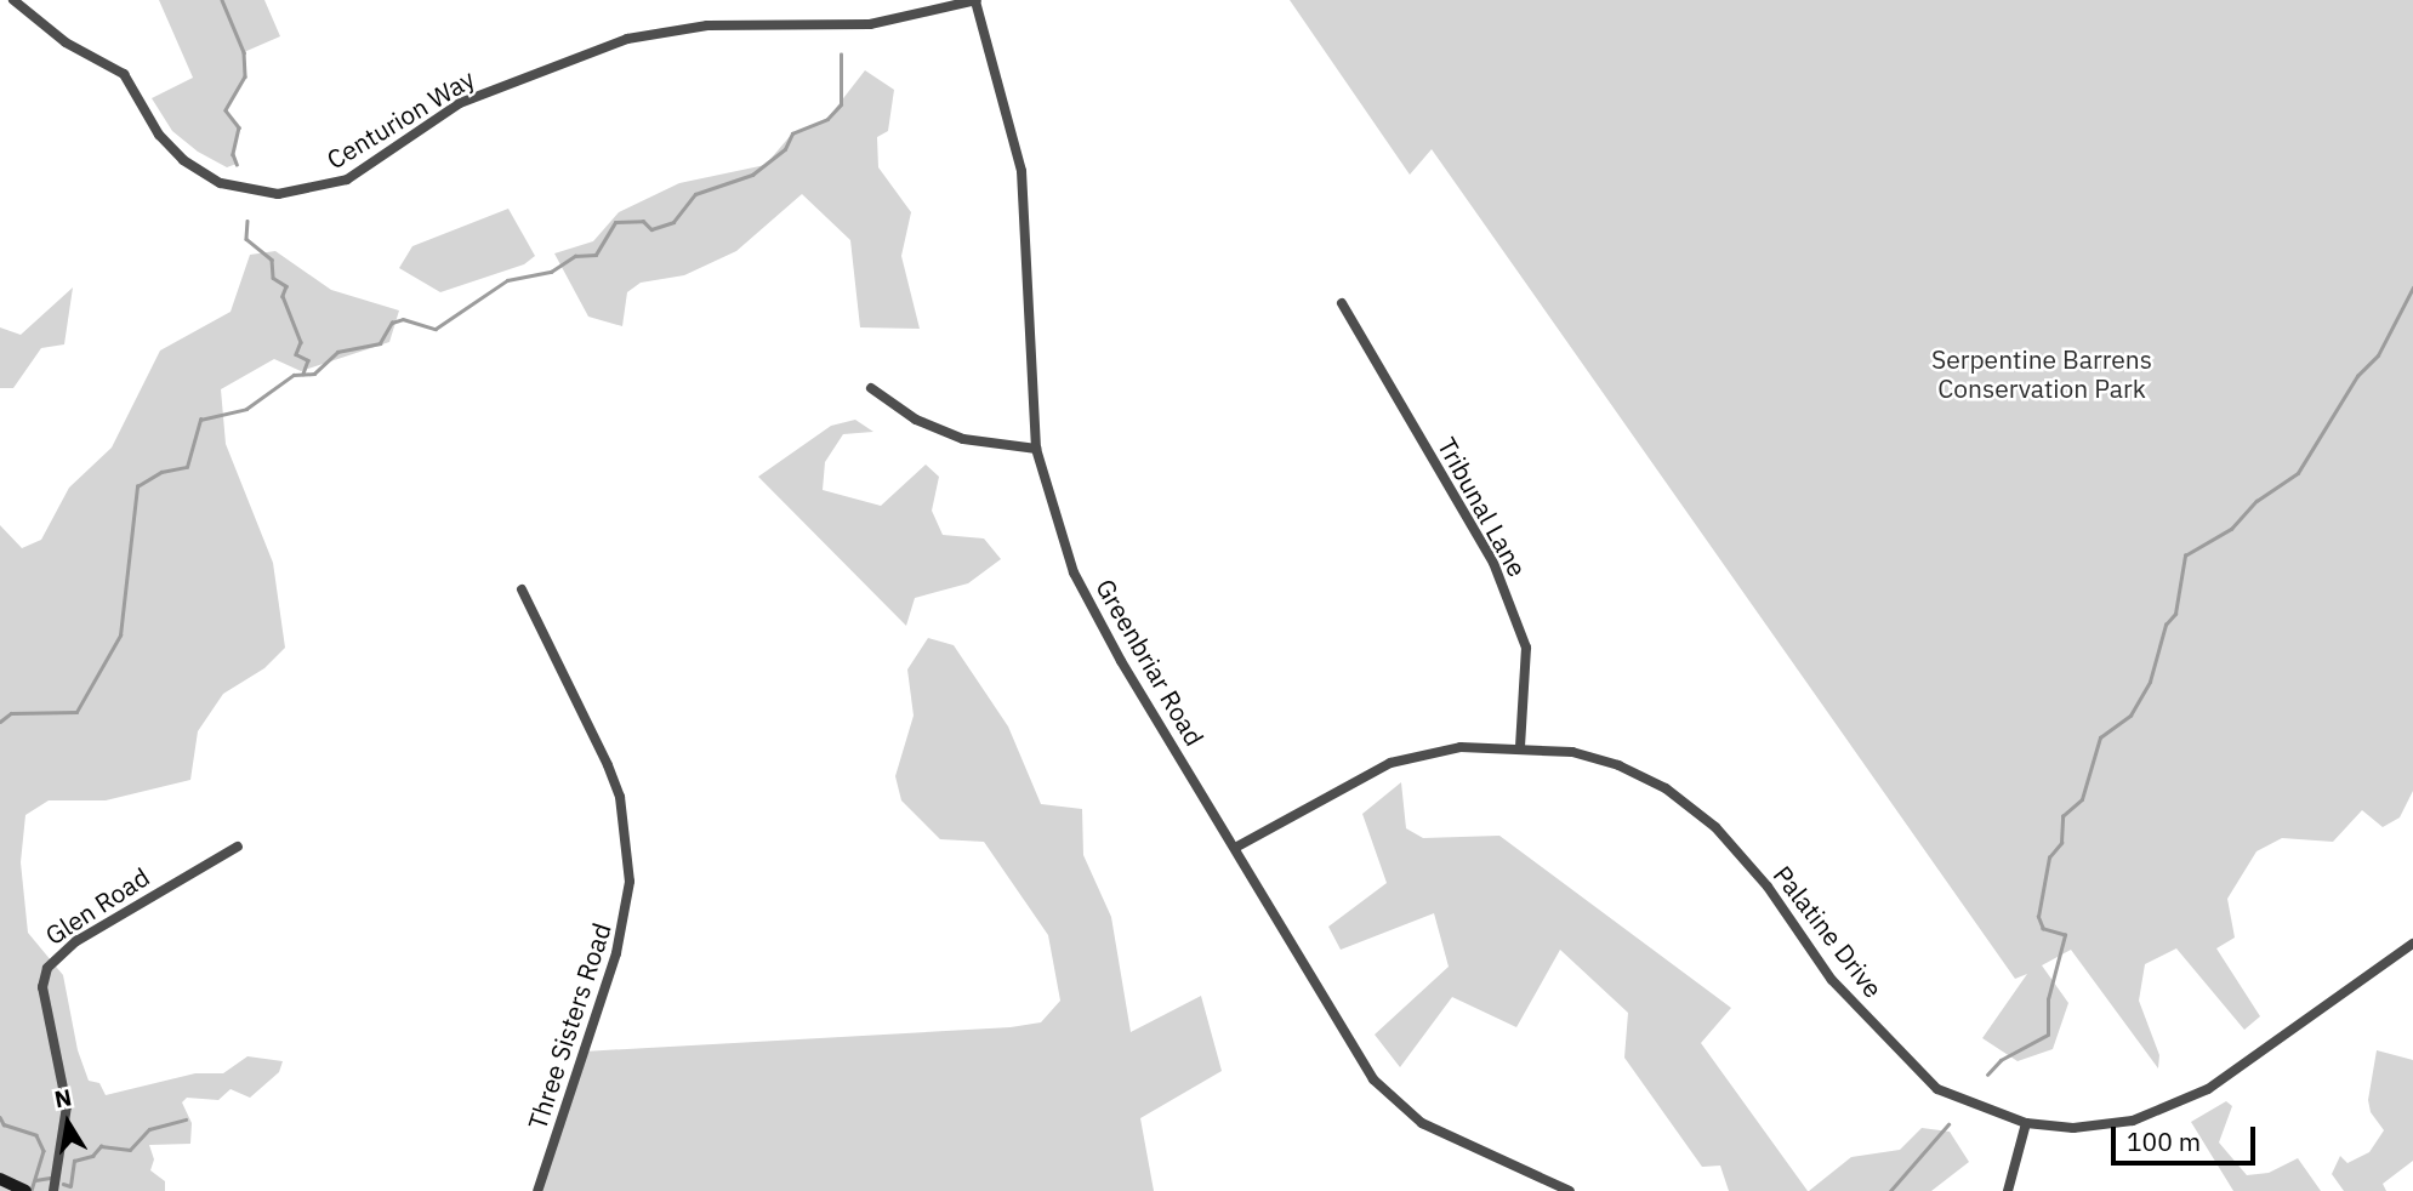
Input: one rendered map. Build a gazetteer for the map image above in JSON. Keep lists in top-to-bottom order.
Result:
{
  "streets": {
    "street": [
      "Centurion Way",
      "Tribunal Lane",
      "Greenbriar Road",
      "Glen Road",
      "Palatine Drive",
      "Three Sisters Road"
    ]
  },
  "crossings": [
    ["Centurion Way", "Greenbriar Road"],
    ["Tribunal Lane", "Palatine Drive"],
    ["Greenbriar Road", "Palatine Drive"]
  ],
  "parks": ["Serpentine Barrens Conservation Park"],
  "scale_bar": "100 m",
  "north": "top"
}
